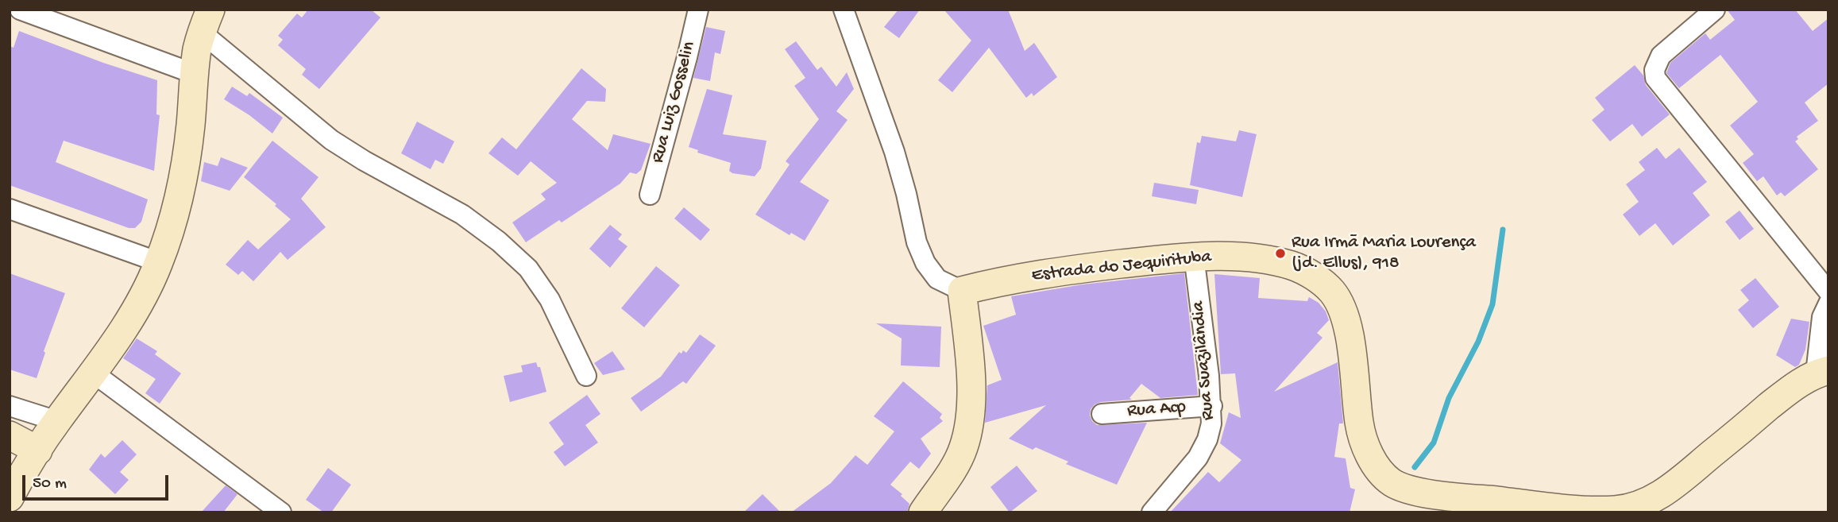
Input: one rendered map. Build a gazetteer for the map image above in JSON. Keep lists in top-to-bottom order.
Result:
{
  "streets": {
    "street": [
      "Rua Luiz Gosselin",
      "Estrada do Jequirituba",
      "Rua Suazilândia",
      "Rua Acp"
    ]
  },
  "crossings": [
    ["Estrada do Jequirituba", "Rua Suazilândia"],
    ["Rua Suazilândia", "Rua Acp"]
  ],
  "places": ["Rua Irmã Maria Lourença (jd. Ellus), 918"],
  "scale_bar": "50 m"
}
